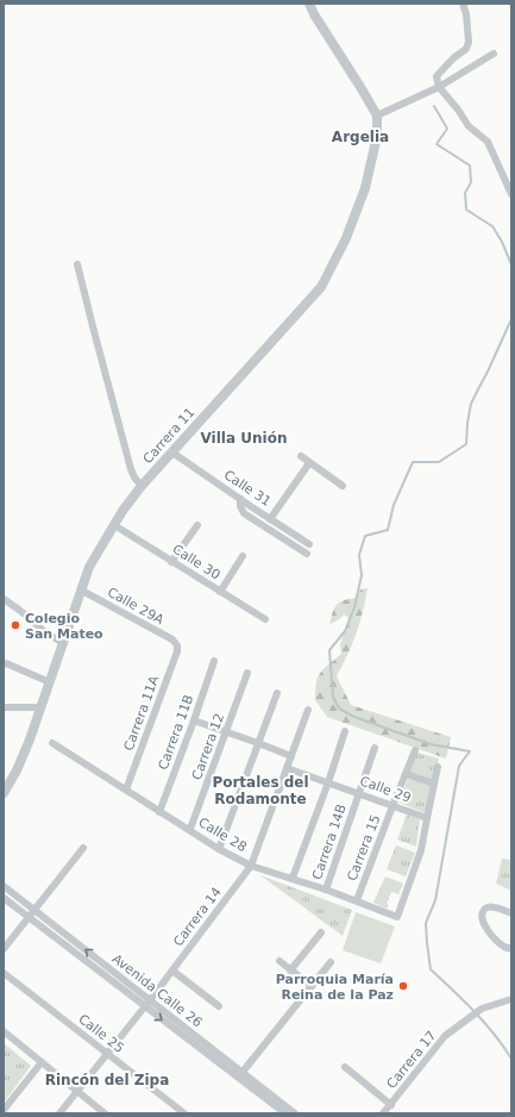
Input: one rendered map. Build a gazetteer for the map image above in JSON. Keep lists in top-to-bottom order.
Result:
{
  "streets": {
    "street": [
      "Carrera 11",
      "Calle 31",
      "Calle 30",
      "Calle 29A",
      "Carrera 11A",
      "Carrera 11B",
      "Carrera 12",
      "Calle 29",
      "Calle 28",
      "Carrera 14B",
      "Carrera 15",
      "Carrera 14",
      "Avenida Calle 26",
      "Calle 25",
      "Carrera 17"
    ]
  },
  "crossings": [
    ["Carrera 11", "Calle 31"],
    ["Carrera 11", "Calle 30"],
    ["Carrera 11", "Calle 29A"],
    ["Calle 29A", "Carrera 11A"],
    ["Carrera 11A", "Calle 28"],
    ["Carrera 11B", "Calle 28"],
    ["Carrera 12", "Calle 28"],
    ["Calle 29", "Calle 28"],
    ["Calle 29", "Carrera 14B"],
    ["Calle 29", "Carrera 15"],
    ["Calle 29", "Carrera 14"],
    ["Calle 28", "Carrera 14B"],
    ["Calle 28", "Carrera 15"],
    ["Calle 28", "Carrera 14"],
    ["Carrera 14", "Avenida Calle 26"],
    ["Carrera 14", "Calle 25"]
  ],
  "districts": [
    "Argelia",
    "Villa Unión",
    "Portales del Rodamonte",
    "Rincón del Zipa"
  ],
  "places": ["Colegio San Mateo", "Parroquia María Reina de la Paz"]
}
